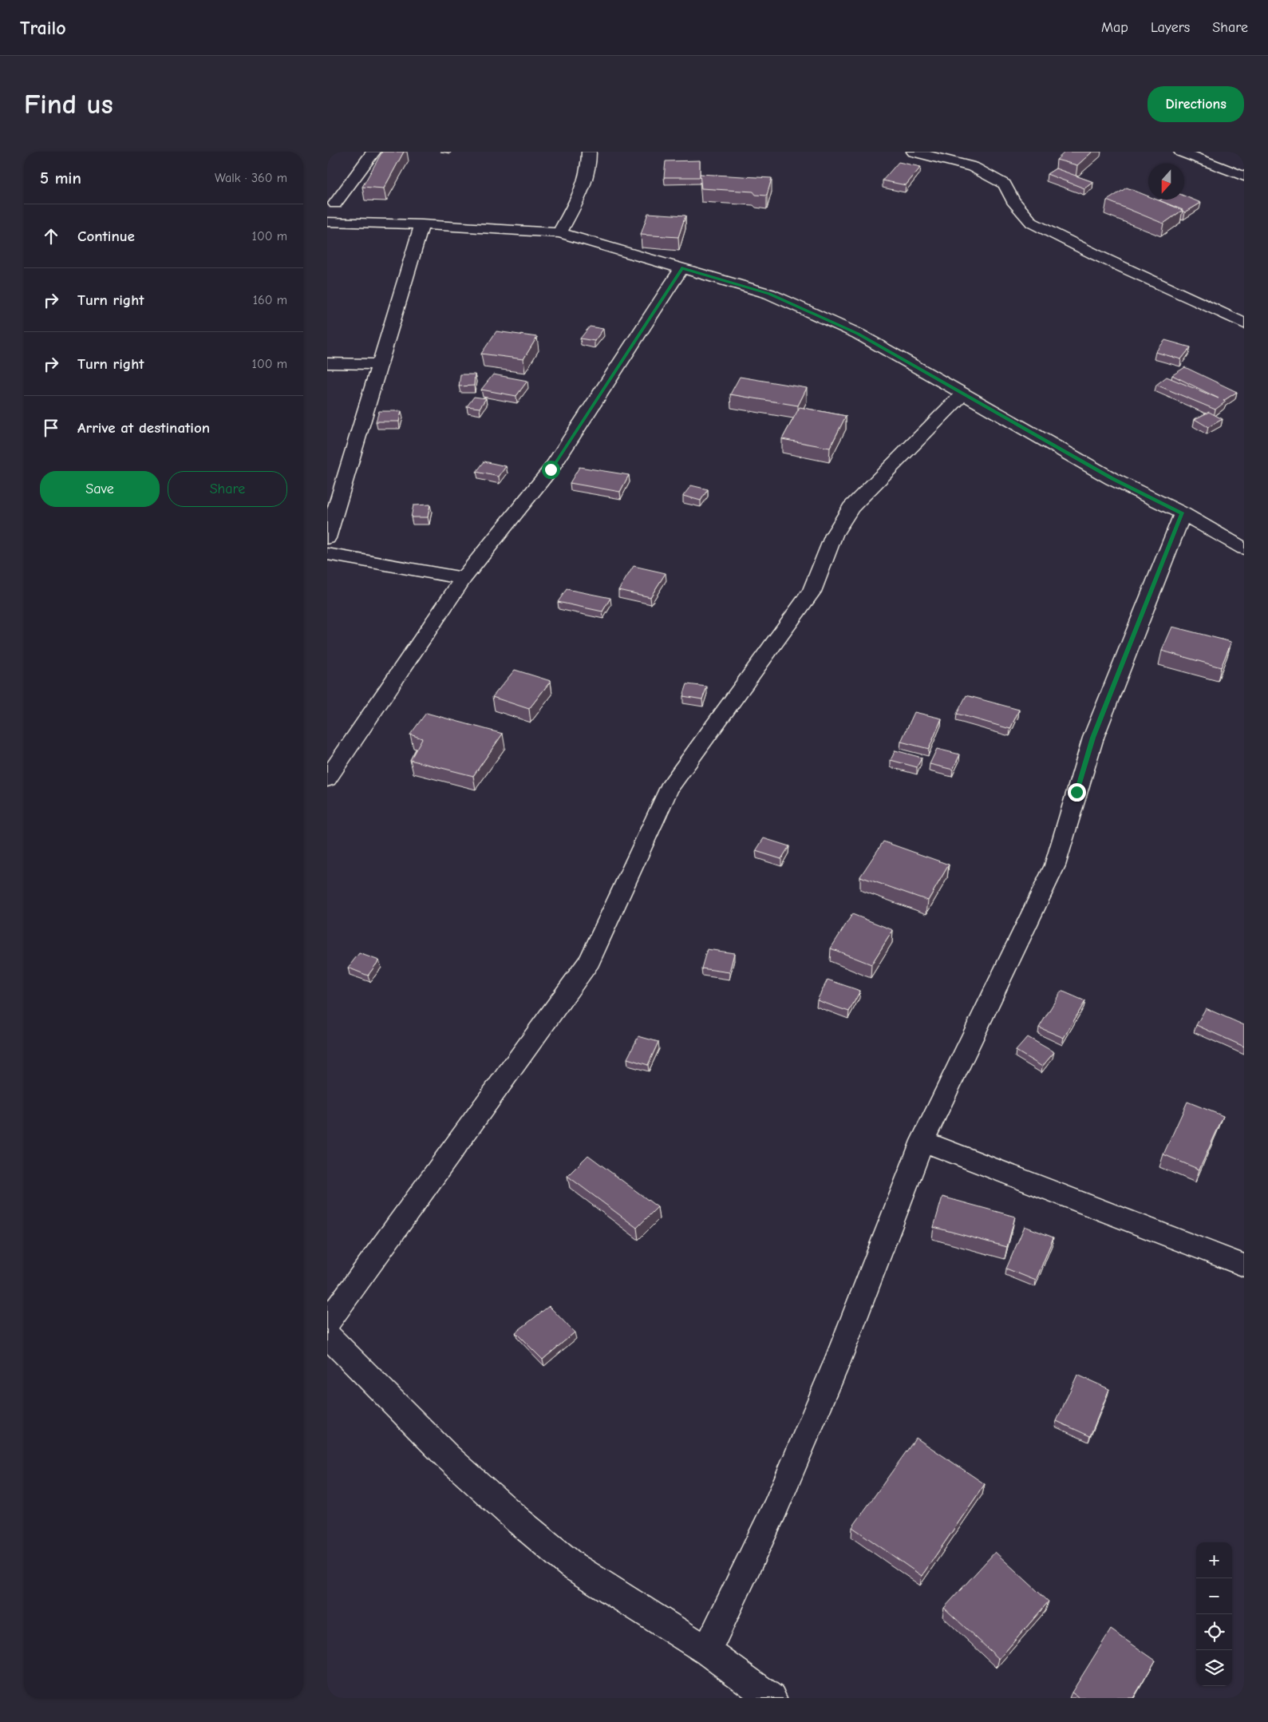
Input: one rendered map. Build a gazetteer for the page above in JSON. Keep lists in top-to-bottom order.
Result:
{
  "north": "bottom",
  "page": {
    "header": "Trailo",
    "nav": ["Map", "Layers", "Share"],
    "buttons": [
      "Directions",
      ["Save", "Share"]
    ],
    "title": "Find us",
    "heading": ["5 min", "Walk · 360 m"],
    "list": [
      ["Continue", "100 m"],
      ["Turn right", "160 m"],
      ["Turn right", "100 m"],
      "Arrive at destination"
    ],
    "map_buttons": ["+", "−"]
  }
}
